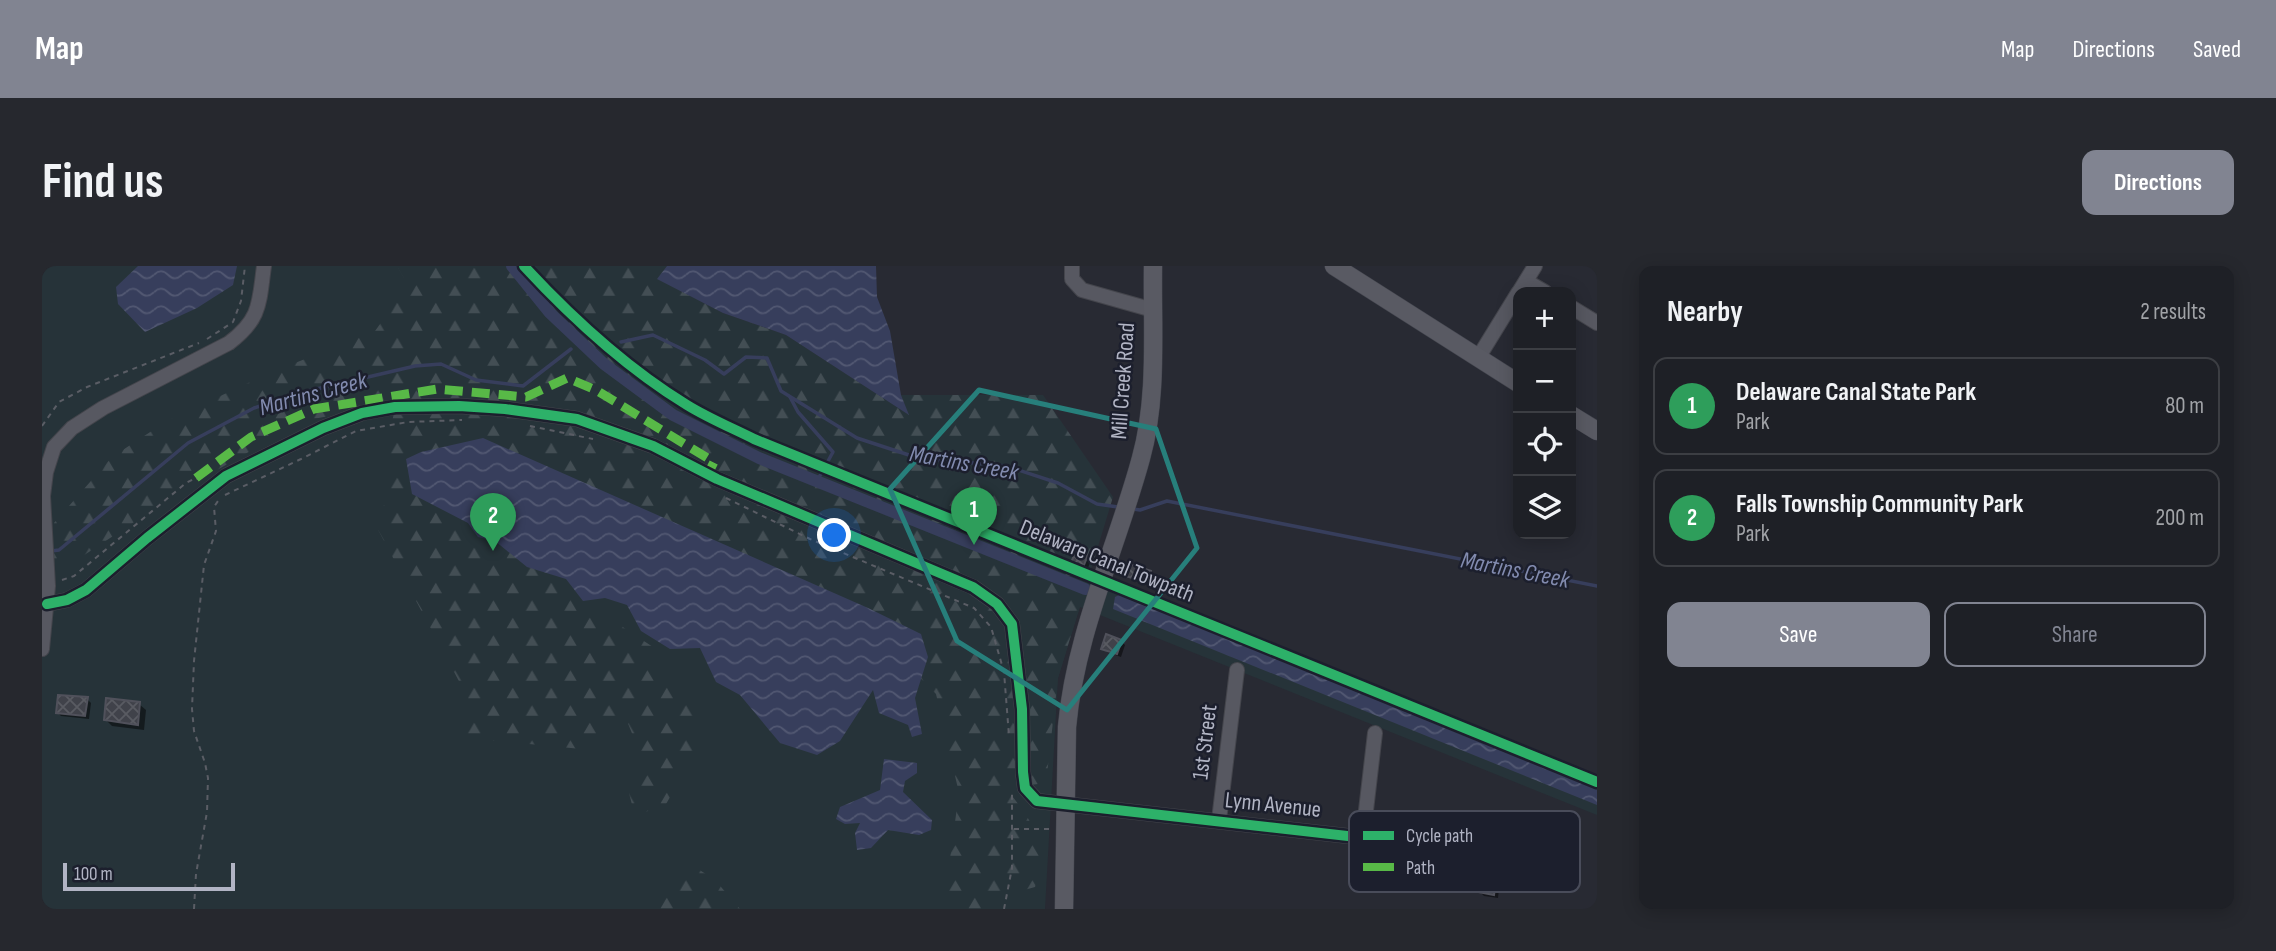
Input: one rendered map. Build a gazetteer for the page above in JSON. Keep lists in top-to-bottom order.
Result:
{
  "streets": {
    "main road": ["Mill Creek Road"],
    "street": ["1st Street", "Lynn Avenue"],
    "cycle path": ["Delaware Canal Towpath"]
  },
  "crossings": [
    ["Mill Creek Road", "Lynn Avenue"],
    ["1st Street", "Lynn Avenue"]
  ],
  "water": ["Martins Creek"],
  "legend": ["Cycle path", "Path"],
  "scale_bar": "100 m",
  "page": {
    "header": "Map",
    "nav": ["Map", "Directions", "Saved"],
    "buttons": [
      "Directions",
      ["Save", "Share"]
    ],
    "title": "Find us",
    "heading": ["Nearby", "2 results"],
    "map_buttons": ["+", "−"],
    "list": [
      {
        "mark": "1",
        "name": "Delaware Canal State Park",
        "note": "Park",
        "value": "80 m"
      },
      {
        "mark": "2",
        "name": "Falls Township Community Park",
        "note": "Park",
        "value": "200 m"
      }
    ],
    "pins": ["1", "2"],
    "scale": "100 m"
  }
}
